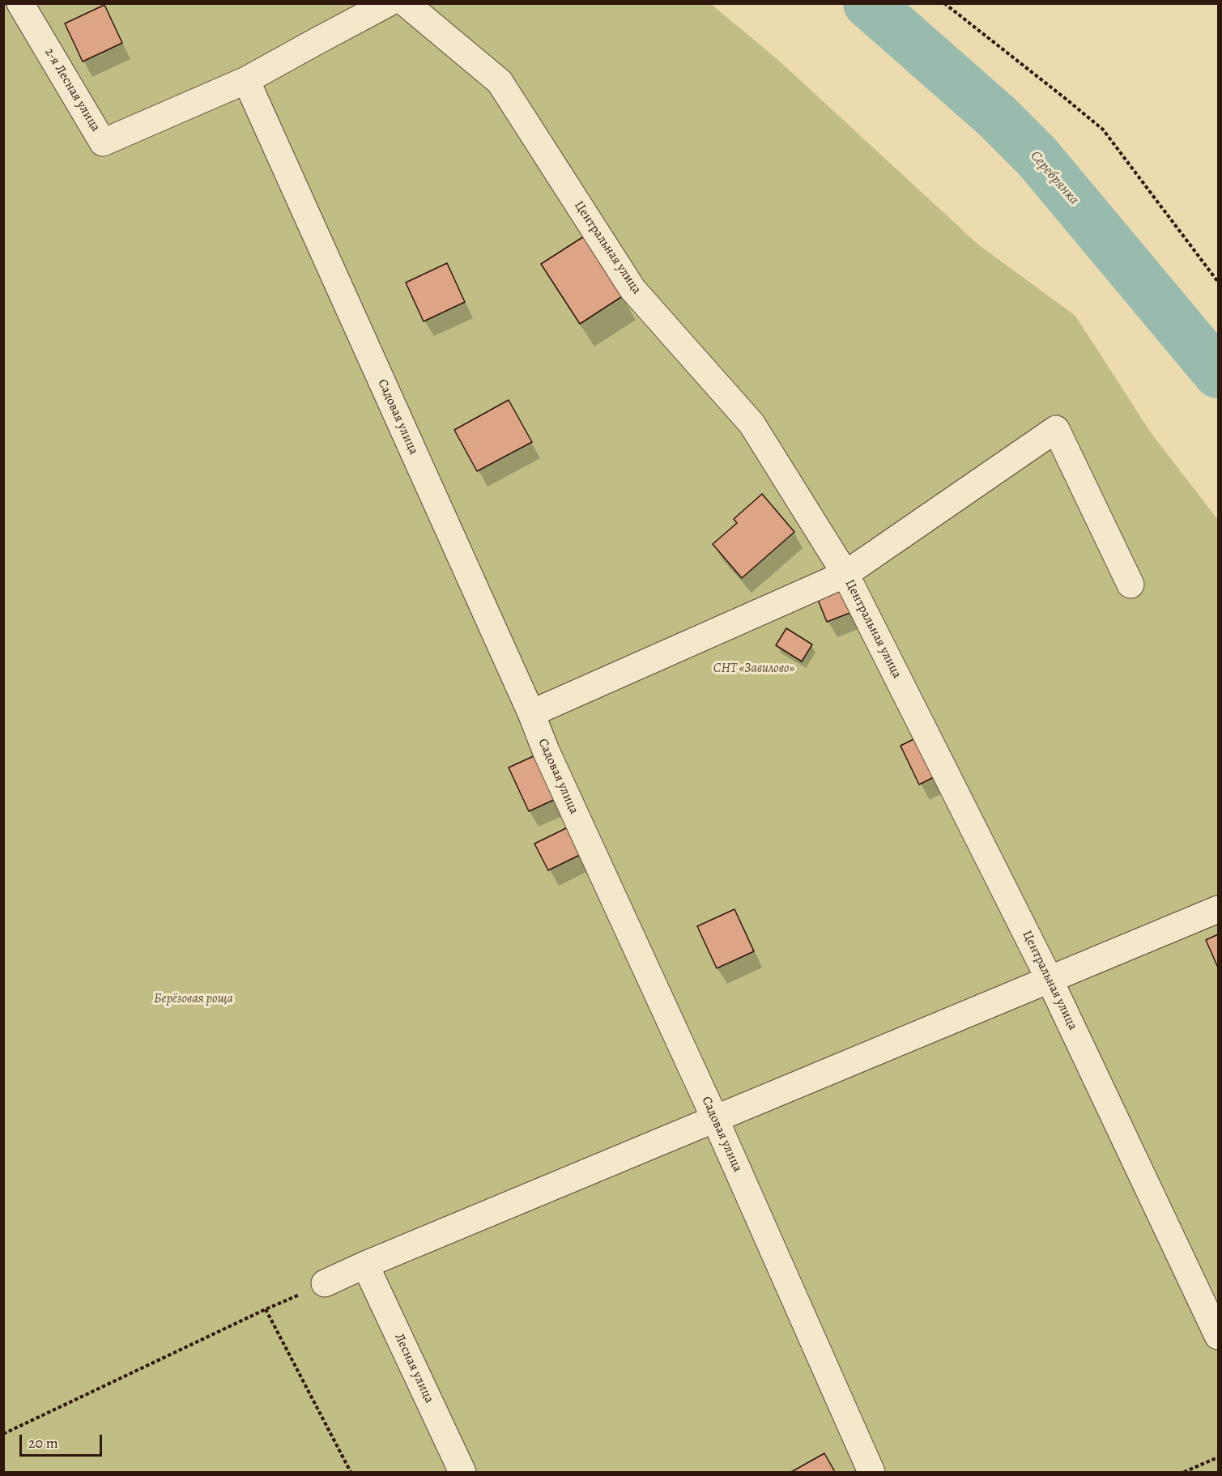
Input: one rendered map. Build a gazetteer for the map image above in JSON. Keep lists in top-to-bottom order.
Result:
{
  "streets": {
    "lane": [
      "2-я Лесная улица",
      "Центральная улица",
      "Садовая улица",
      "Лесная улица"
    ]
  },
  "crossings": [
    ["2-я Лесная улица", "Садовая улица"]
  ],
  "water": ["Серебрянка"],
  "parks": ["СНТ «Завилово»", "Берёзовая роща"],
  "scale_bar": "20 m"
}
